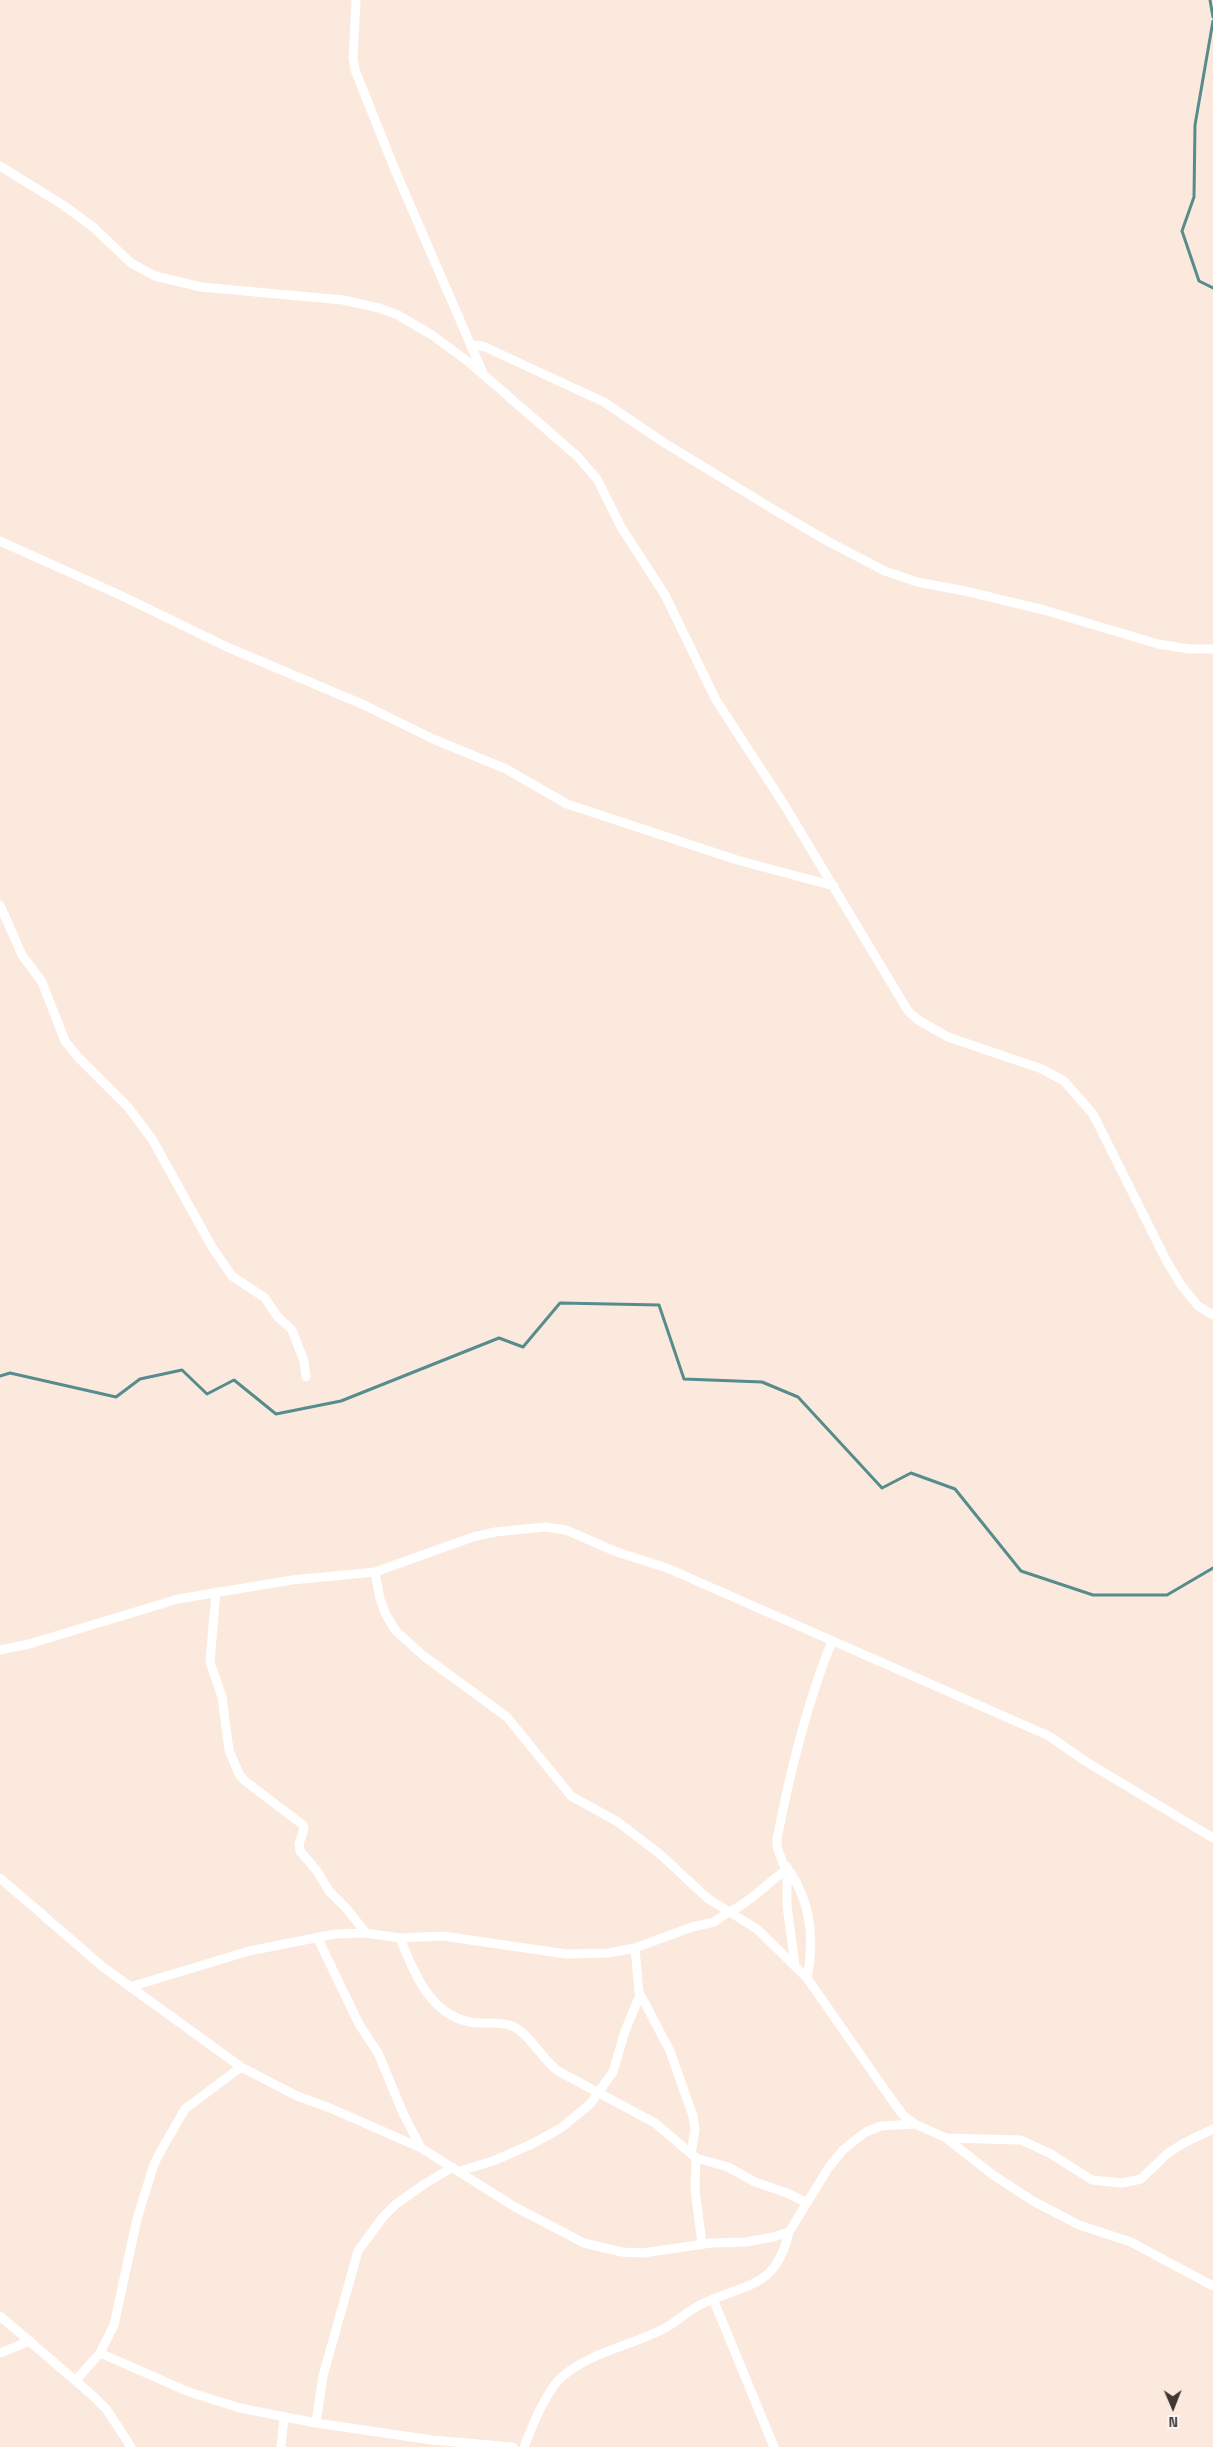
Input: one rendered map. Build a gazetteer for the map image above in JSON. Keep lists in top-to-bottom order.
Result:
{
  "north": "bottom"
}
